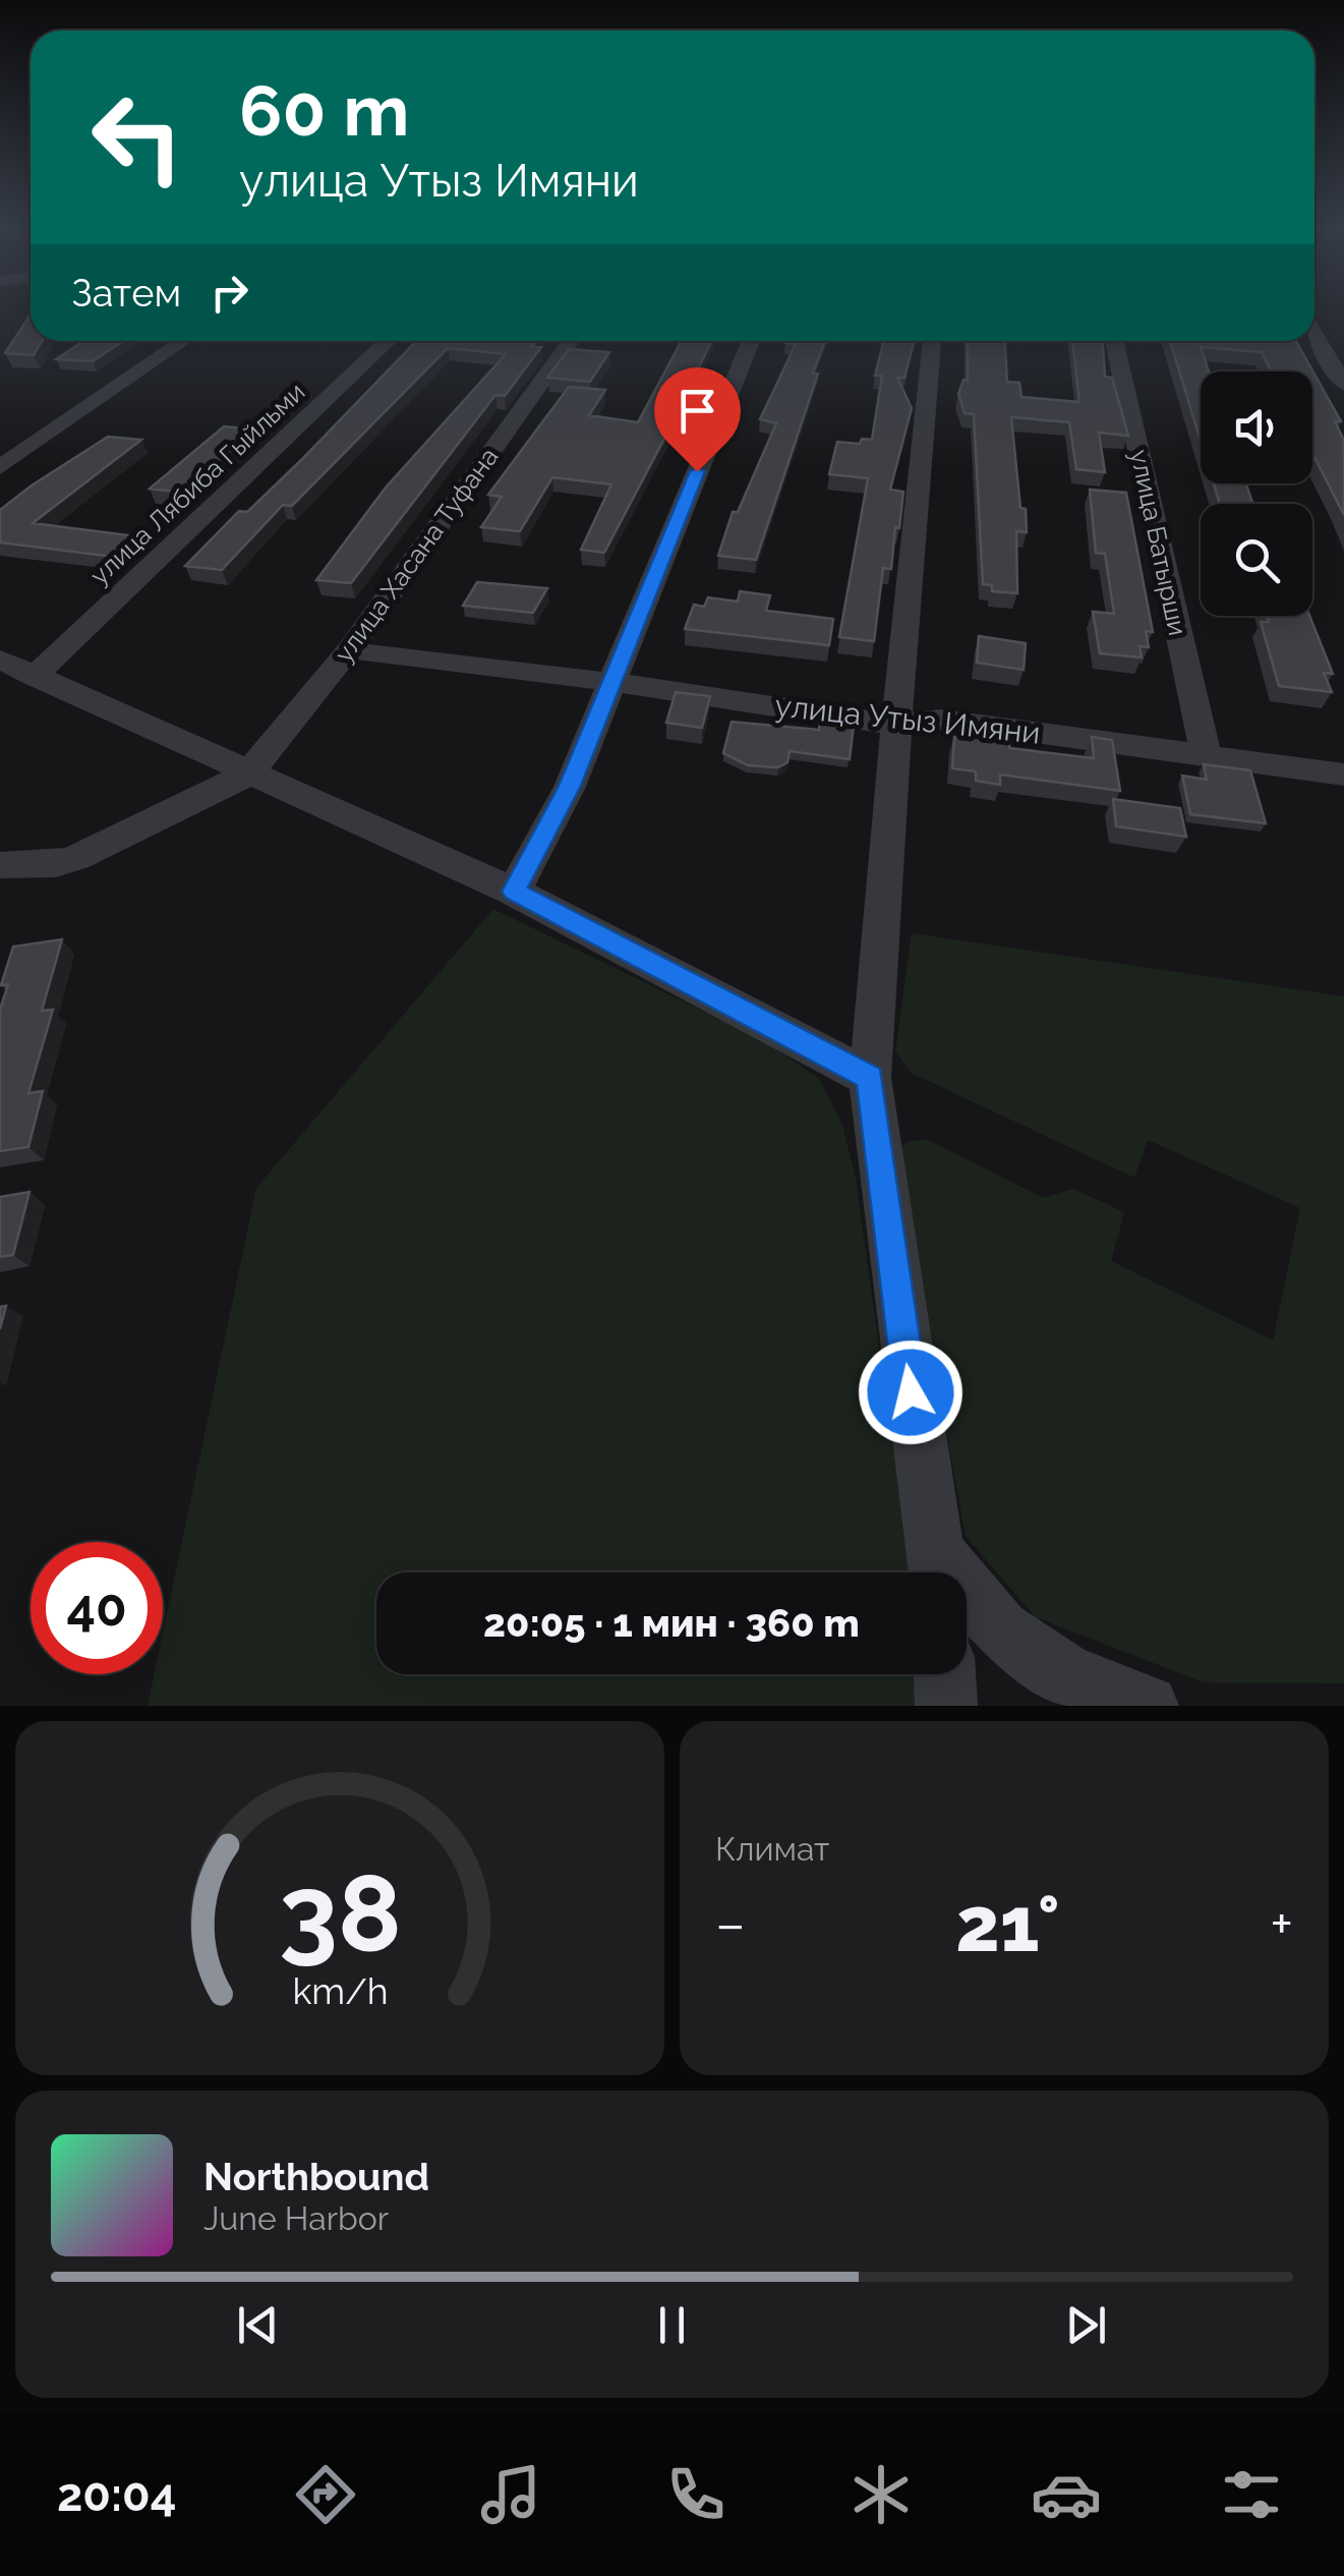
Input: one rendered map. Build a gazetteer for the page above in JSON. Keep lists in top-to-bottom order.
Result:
{
  "streets": {
    "street": [
      "улица Лябиба Гыйльми",
      "улица Батырши",
      "улица Хасана Туфана",
      "улица Утыз Имяни"
    ]
  },
  "crossings": [
    ["улица Батырши", "улица Утыз Имяни"],
    ["улица Хасана Туфана", "улица Утыз Имяни"]
  ],
  "page": {
    "turn": ["60 m", "улица Утыз Имяни"],
    "then": "Затем",
    "limit": "40",
    "trip": "20:05 · 1 мин · 360 m",
    "tile": "Климат",
    "heat": ["−", "21°", "+"],
    "song": ["Northbound", "June Harbor"],
    "tabs": "20:04",
    "gauge": ["38", "km/h"]
  }
}
